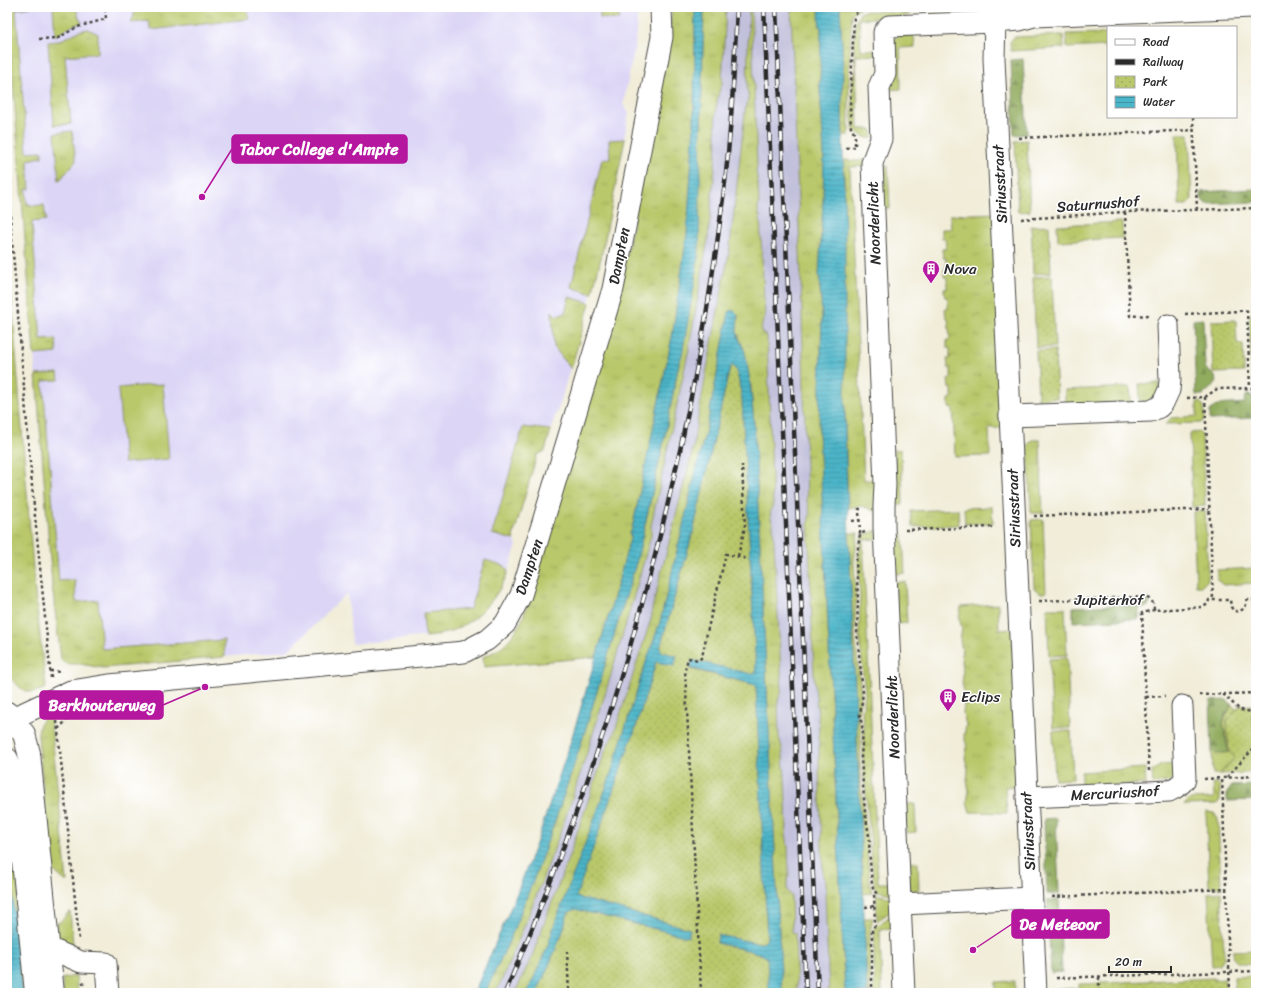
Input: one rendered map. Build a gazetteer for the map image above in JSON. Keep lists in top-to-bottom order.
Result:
{
  "streets": {
    "street": [
      "Siriusstraat",
      "Noorderlicht",
      "Dampten",
      "Mercuriushof"
    ],
    "path": ["Saturnushof", "Jupiterhof"]
  },
  "crossings": [
    ["Siriusstraat", "Saturnushof"],
    ["Siriusstraat", "Noorderlicht"],
    ["Siriusstraat", "Jupiterhof"],
    ["Siriusstraat", "Mercuriushof"]
  ],
  "places": {
    "other": ["Tabor College d'Ampte", "Berkhouterweg", "De Meteoor"],
    "building": ["Nova", "Eclips"]
  },
  "legend": [
    "Road",
    "Railway",
    "Park",
    "Water"
  ],
  "scale_bar": "20 m"
}
